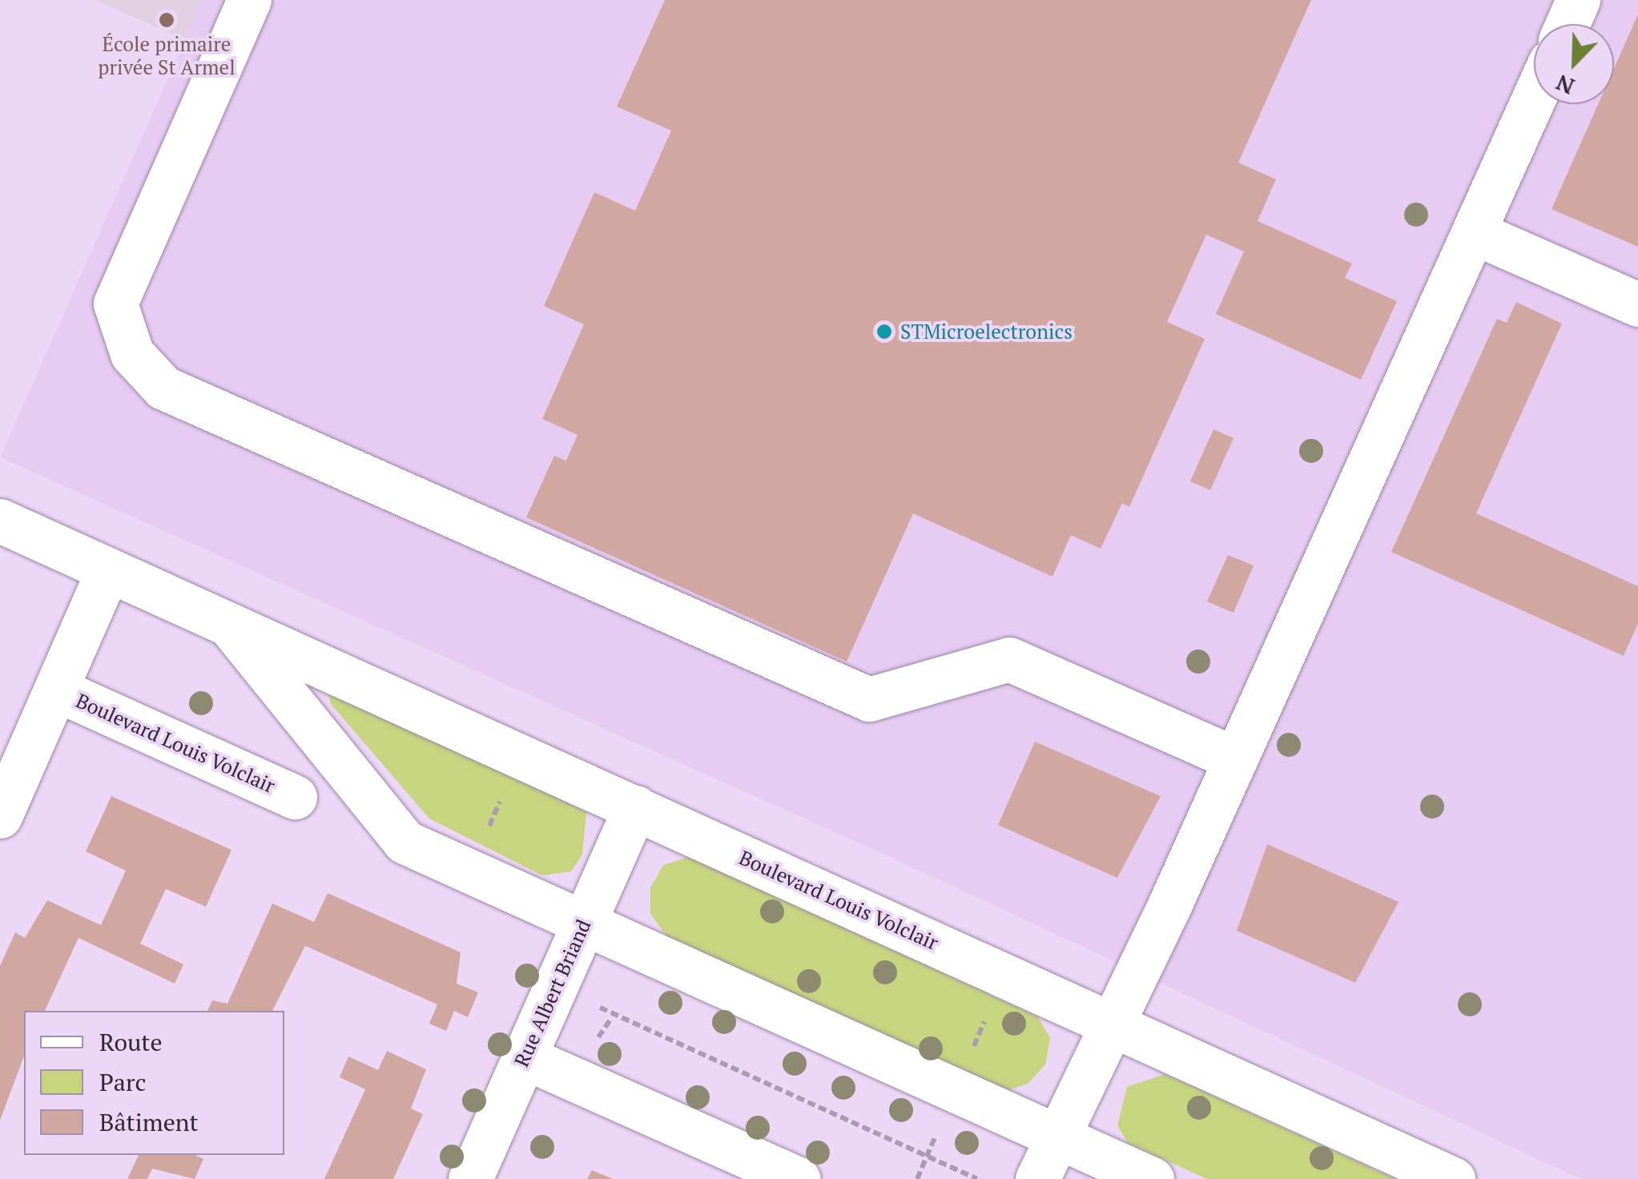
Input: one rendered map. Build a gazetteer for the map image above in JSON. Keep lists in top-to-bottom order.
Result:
{
  "streets": {
    "street": ["Boulevard Louis Volclair", "Rue Albert Briand"]
  },
  "crossings": [
    ["Boulevard Louis Volclair", "Rue Albert Briand"]
  ],
  "places": ["École primaire privée St Armel", "STMicroelectronics"],
  "legend": ["Route", "Parc", "Bâtiment"],
  "north": "bottom left"
}
